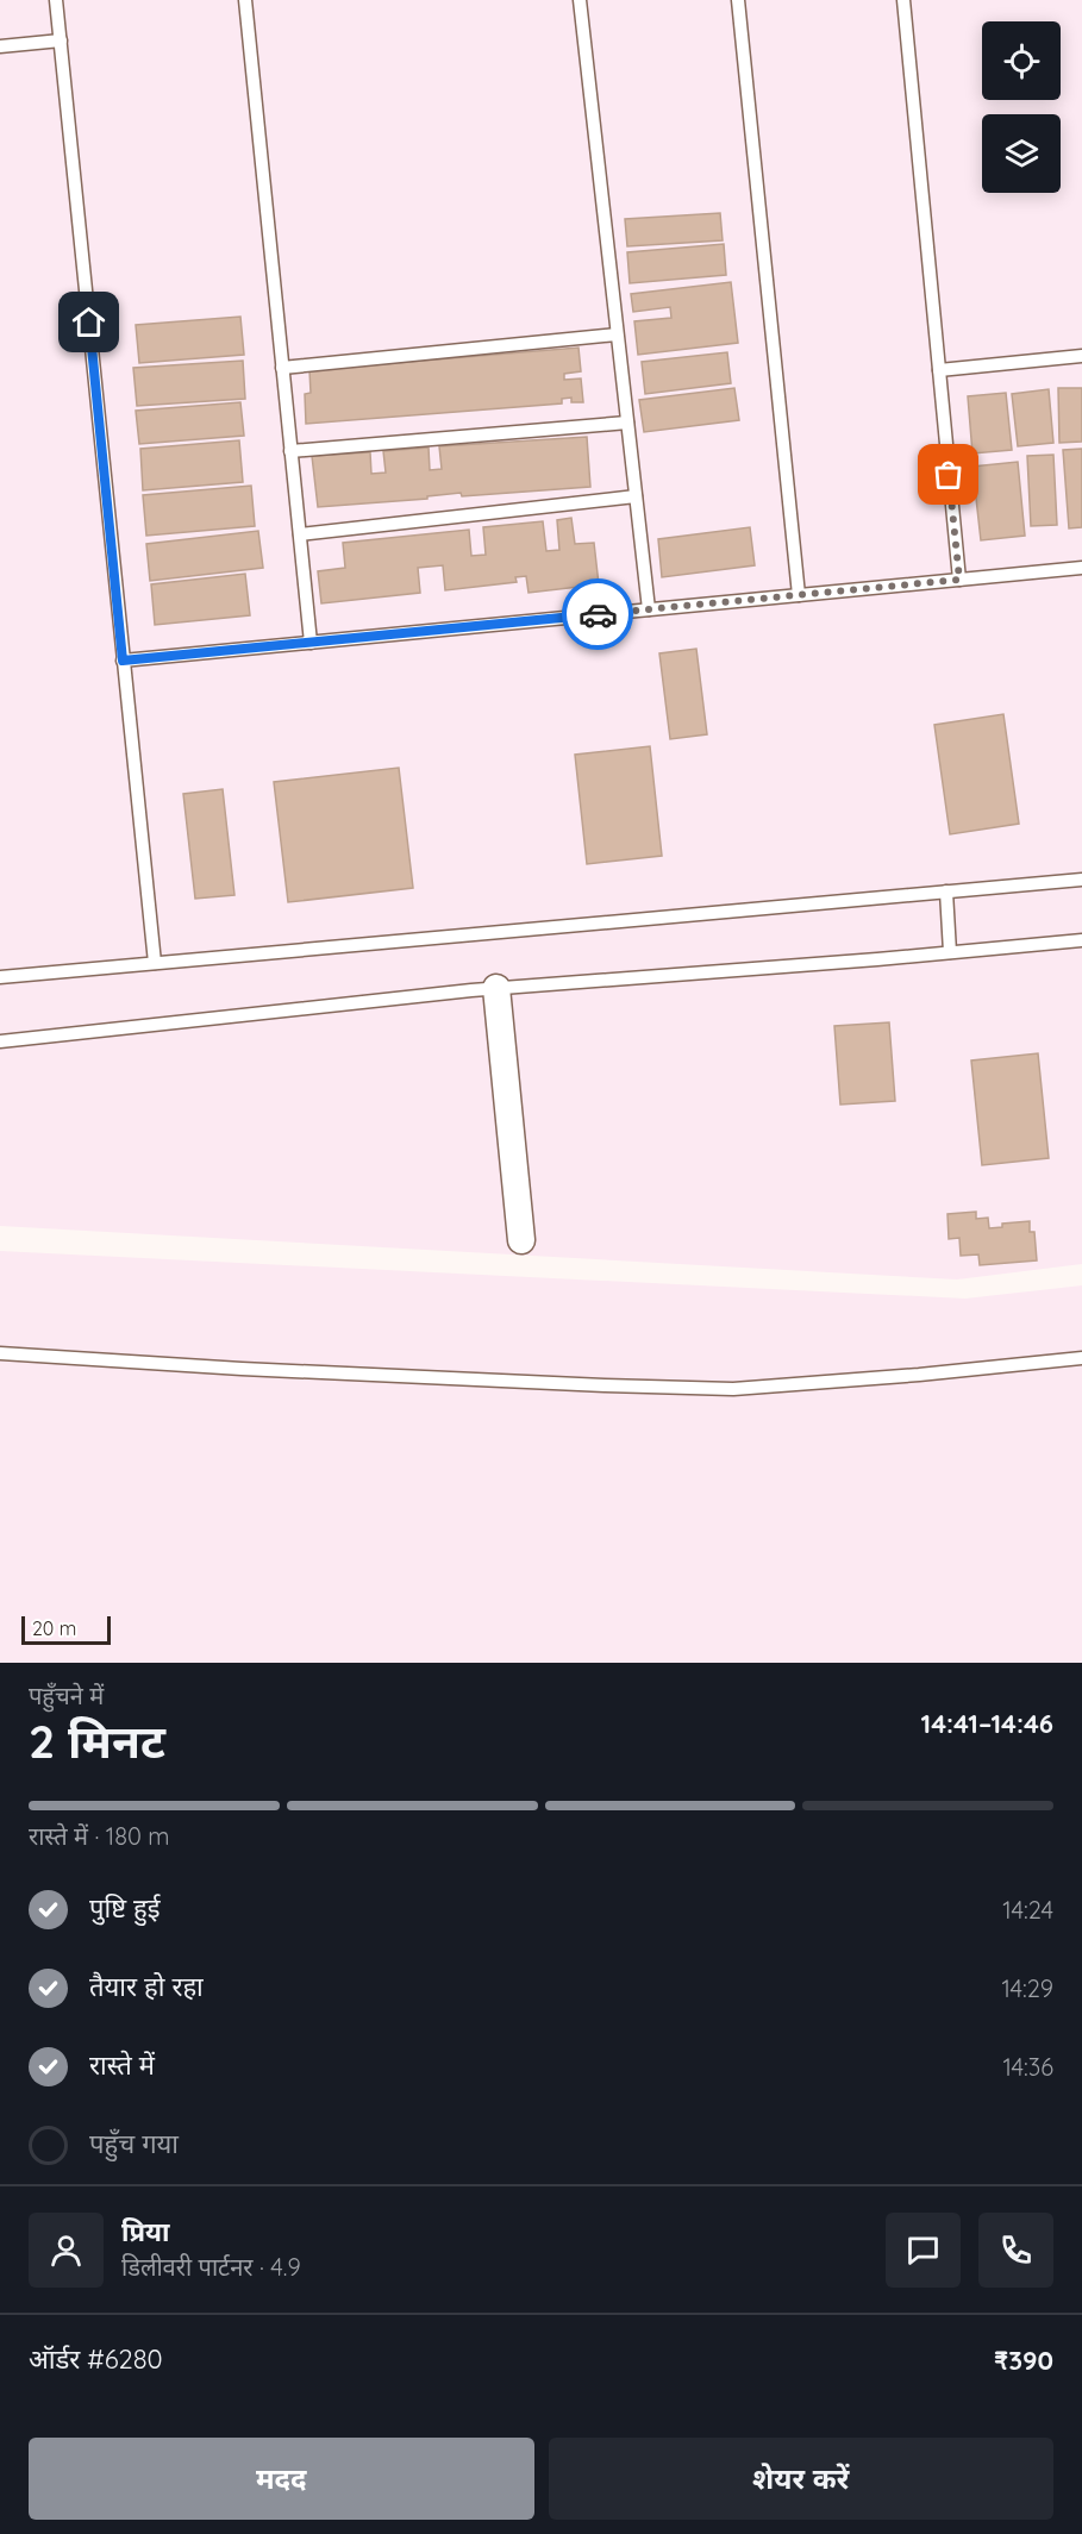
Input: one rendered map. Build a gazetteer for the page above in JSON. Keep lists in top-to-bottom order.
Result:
{
  "scale_bar": "20 m",
  "page": {
    "scale": "20 m",
    "heading": ["2 मिनट", "पहुँचने में", "14:41–14:46"],
    "panel": [
      "प्रिया",
      "डिलीवरी पार्टनर · 4.9",
      "ऑर्डर #6280",
      "₹390"
    ],
    "bar": "रास्ते में · 180 m",
    "list": [
      ["पुष्टि हुई", "14:24"],
      ["तैयार हो रहा", "14:29"],
      ["रास्ते में", "14:36"],
      "पहुँच गया"
    ],
    "buttons": ["मदद", "शेयर करें"]
  }
}
